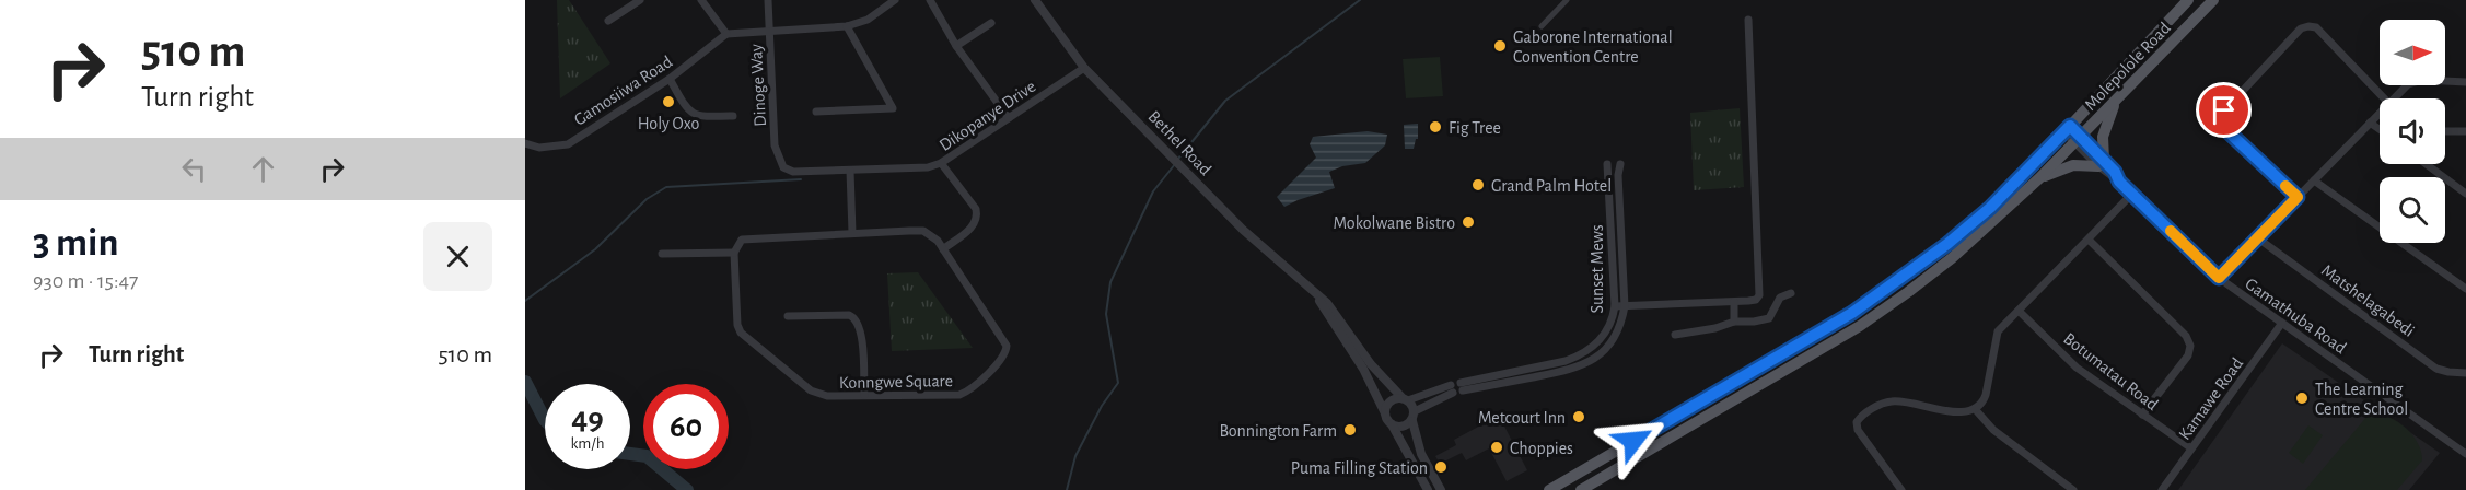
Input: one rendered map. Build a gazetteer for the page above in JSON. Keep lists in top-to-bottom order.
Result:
{
  "streets": {
    "main road": ["Molepolole Road"],
    "street": [
      "Dinoge Way",
      "Gamosiiwa Road",
      "Dikopanye Drive",
      "Bethel Road",
      "Sunset Mews",
      "Matshelagabedi",
      "Gamathuba Road",
      "Botumatau Road",
      "Konngwe Square",
      "Kamawe Road"
    ]
  },
  "crossings": [
    ["Molepolole Road", "Gamathuba Road"],
    ["Dinoge Way", "Dikopanye Drive"],
    ["Dikopanye Drive", "Bethel Road"],
    ["Gamathuba Road", "Kamawe Road"],
    ["Botumatau Road", "Kamawe Road"]
  ],
  "places": [
    "Gaborone International Convention Centre",
    "Holy Oxo",
    "Fig Tree",
    "Grand Palm Hotel",
    "Mokolwane Bistro",
    "The Learning Centre School",
    "Metcourt Inn",
    "Bonnington Farm",
    "Choppies",
    "Puma Filling Station"
  ],
  "north": "right",
  "page": {
    "turn": ["510 m", "Turn right"],
    "heading": ["3 min", "930 m · 15:47"],
    "list": [
      {
        "name": "Turn right",
        "value": "510 m"
      }
    ],
    "speed": "49 km/h",
    "limit": "60"
  }
}
